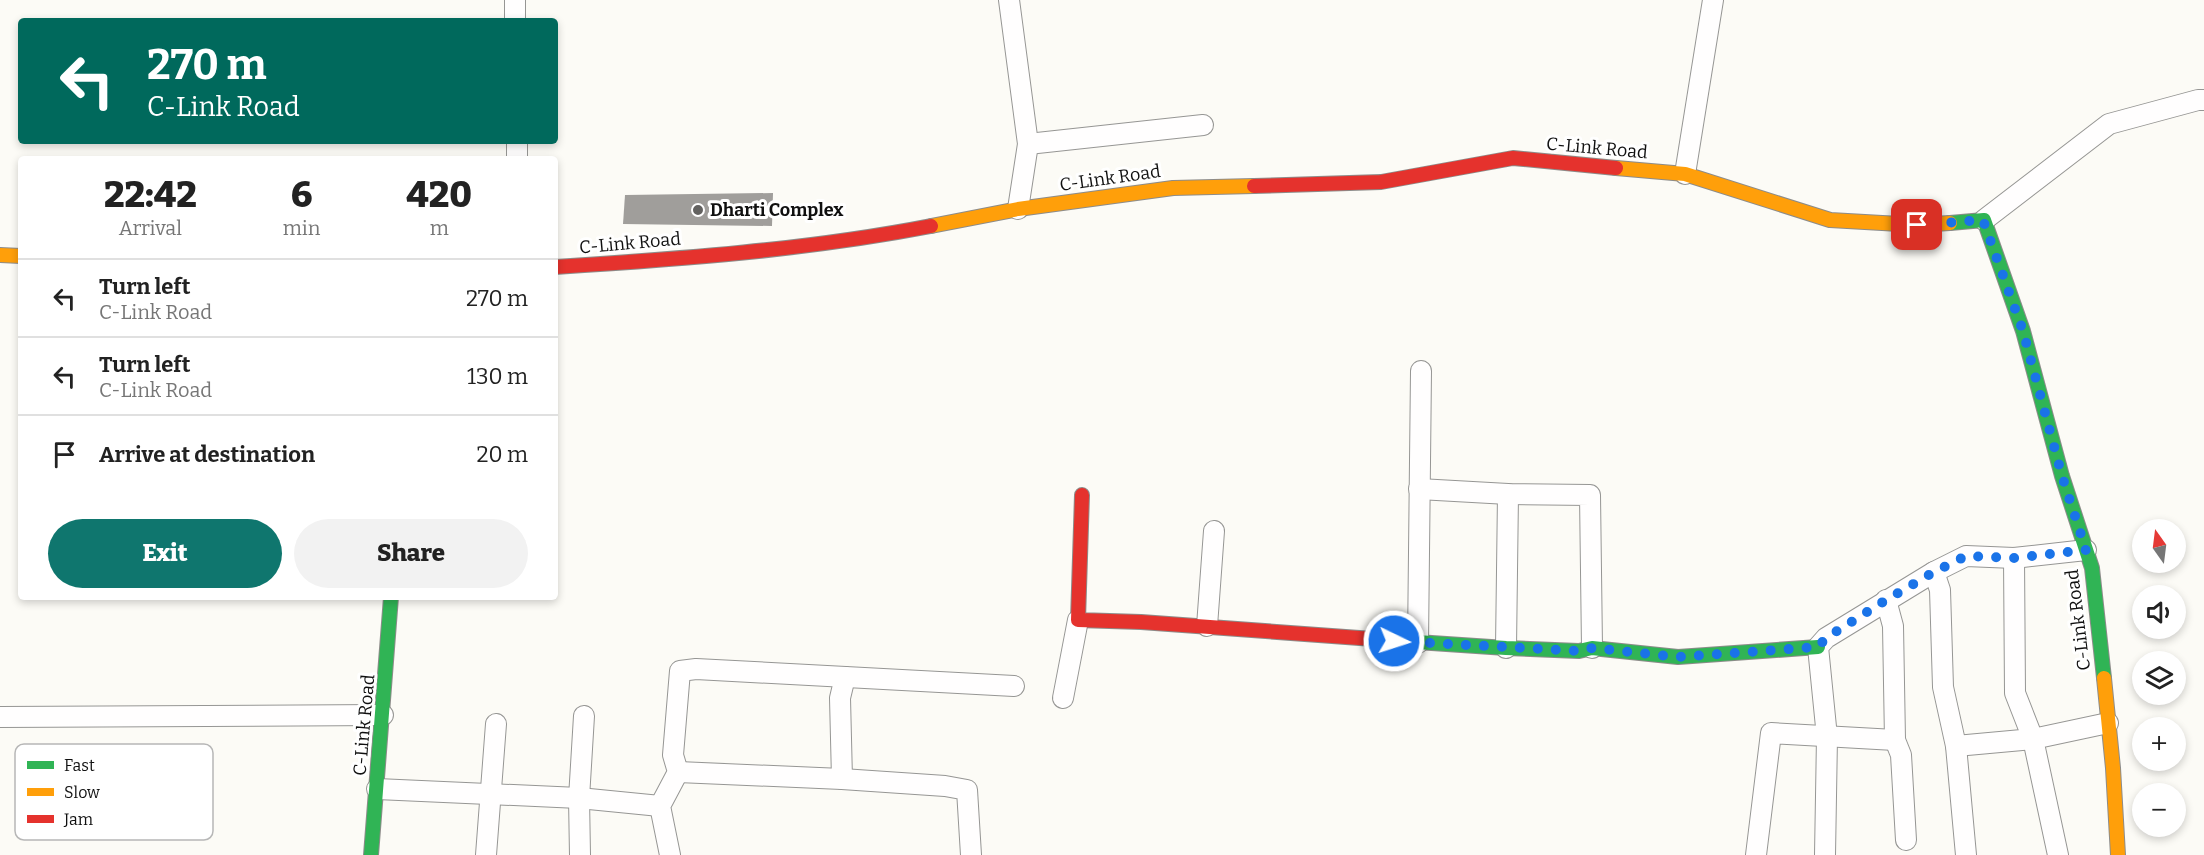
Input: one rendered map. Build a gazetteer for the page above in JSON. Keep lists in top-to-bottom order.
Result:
{
  "streets": {
    "street": ["C-Link Road"]
  },
  "places": ["Dharti Complex"],
  "legend": ["Fast", "Slow", "Jam"],
  "north": "top",
  "page": {
    "turn": ["270 m", "C-Link Road"],
    "eta": [
      "22:42",
      "Arrival",
      "6",
      "min",
      "420",
      "m"
    ],
    "list": [
      {
        "name": "Turn left",
        "note": "C-Link Road",
        "value": "270 m"
      },
      {
        "name": "Turn left",
        "note": "C-Link Road",
        "value": "130 m"
      },
      {
        "name": "Arrive at destination",
        "value": "20 m"
      }
    ],
    "buttons": ["Exit", "Share"],
    "map_buttons": ["+", "−"]
  }
}
